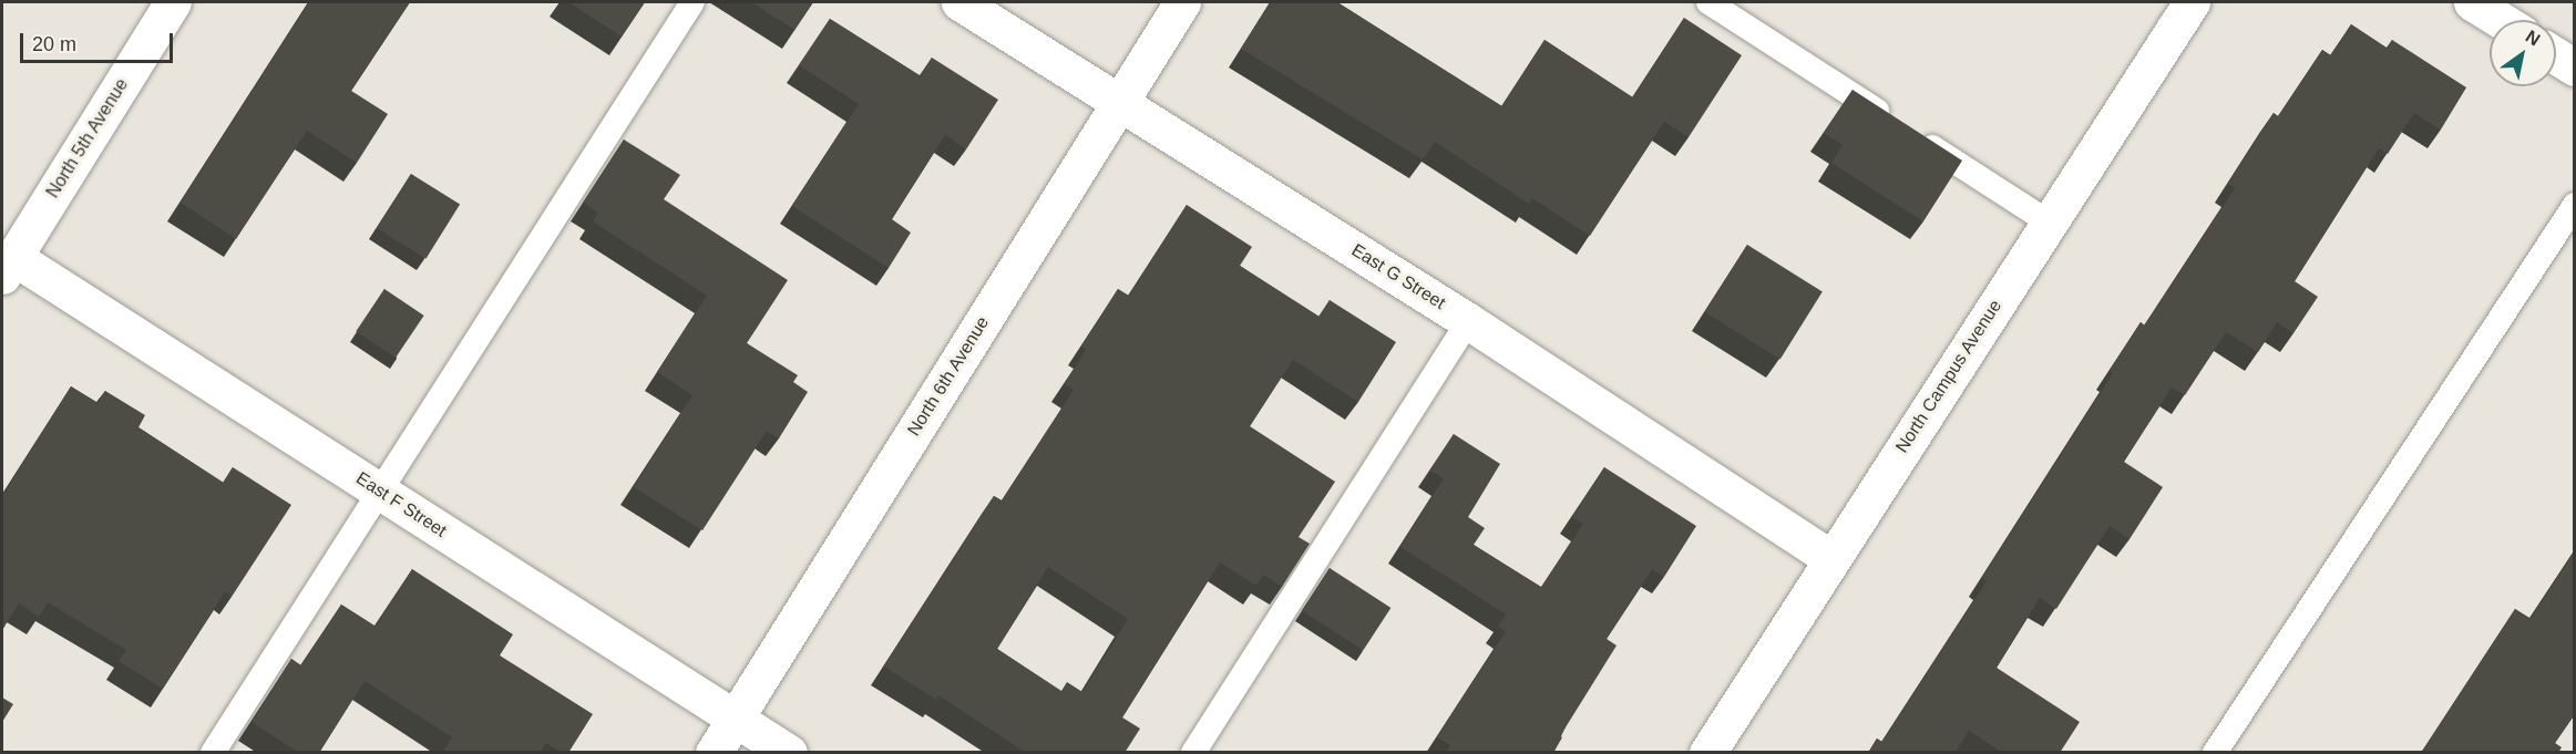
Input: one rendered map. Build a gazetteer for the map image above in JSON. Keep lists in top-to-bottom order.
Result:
{
  "streets": {
    "street": [
      "North 5th Avenue",
      "East G Street",
      "North 6th Avenue",
      "North Campus Avenue",
      "East F Street"
    ]
  },
  "crossings": [
    ["North 5th Avenue", "East F Street"],
    ["East G Street", "North 6th Avenue"],
    ["East G Street", "North Campus Avenue"],
    ["North 6th Avenue", "East F Street"]
  ],
  "scale_bar": "20 m",
  "north": "top right"
}
